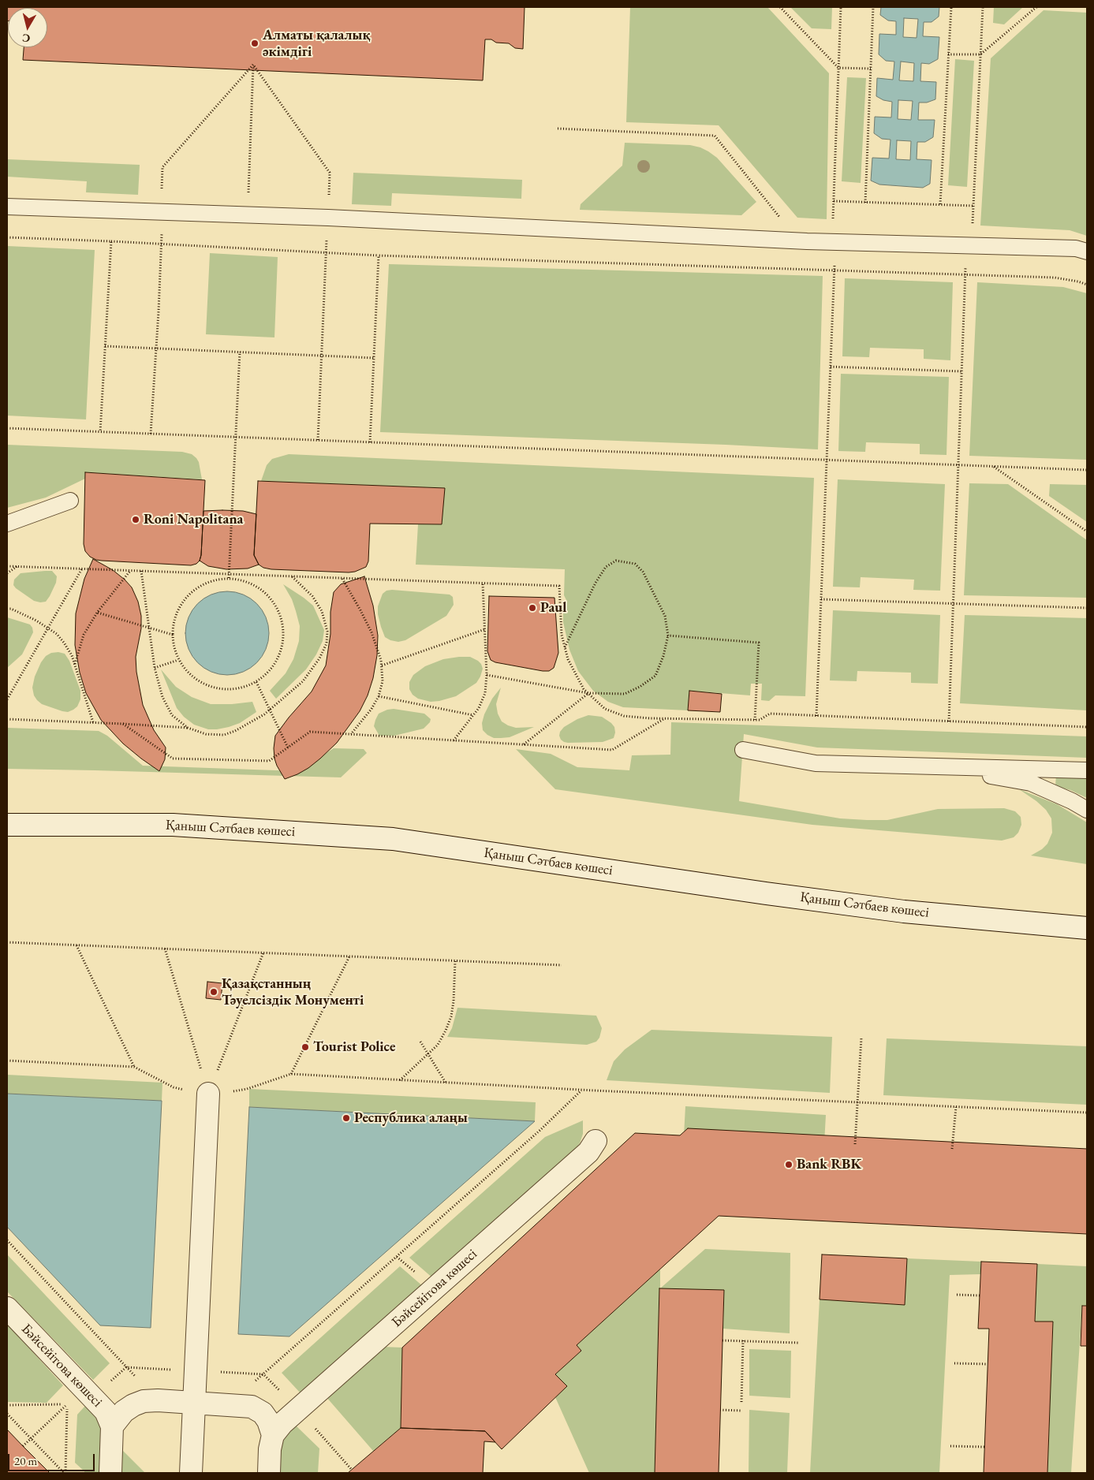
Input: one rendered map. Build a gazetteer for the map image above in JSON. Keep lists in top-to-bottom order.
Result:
{
  "streets": {
    "street": ["Қаныш Сәтбаев көшесі", "Бәйсейітова көшесі"]
  },
  "places": [
    "Алматы қалалық әкімдігі",
    "Roni Napolitana",
    "Paul",
    "Қазақстанның Тәуелсіздік Монументі",
    "Tourist Police",
    "Республика алаңы",
    "Bank RBK"
  ],
  "scale_bar": "20 m",
  "north": "bottom"
}
